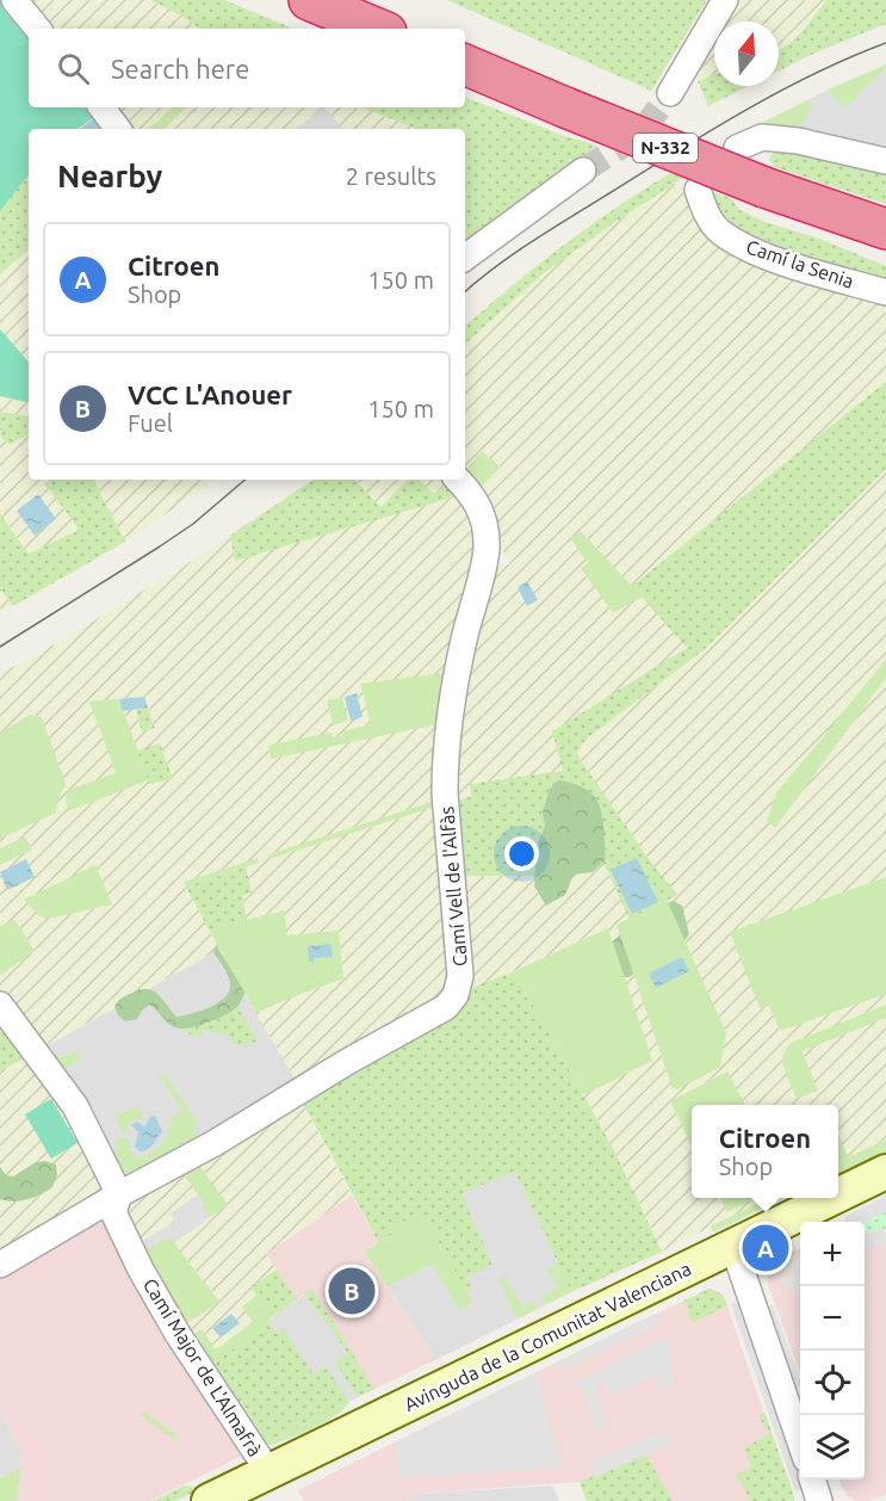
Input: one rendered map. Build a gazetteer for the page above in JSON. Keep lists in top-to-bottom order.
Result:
{
  "streets": {
    "highway": ["N-332"],
    "main road": ["Avinguda de la Comunitat Valenciana"],
    "street": ["Camí la Senia", "Camí Vell de l'Alfàs", "Camí Major de L'Almafrà"]
  },
  "crossings": [
    ["Camí Vell de l'Alfàs", "Camí Major de L'Almafrà"],
    ["Avinguda de la Comunitat Valenciana", "Camí Major de L'Almafrà"]
  ],
  "north": "top",
  "page": {
    "search": "Search here",
    "heading": ["Nearby", "2 results"],
    "list": [
      {
        "mark": "A",
        "name": "Citroen",
        "note": "Shop",
        "value": "150 m"
      },
      {
        "mark": "B",
        "name": "VCC L'Anouer",
        "note": "Fuel",
        "value": "150 m"
      }
    ],
    "popup": ["Citroen", "Shop"],
    "map_buttons": ["+", "−"],
    "pins": ["A", "B"]
  }
}
